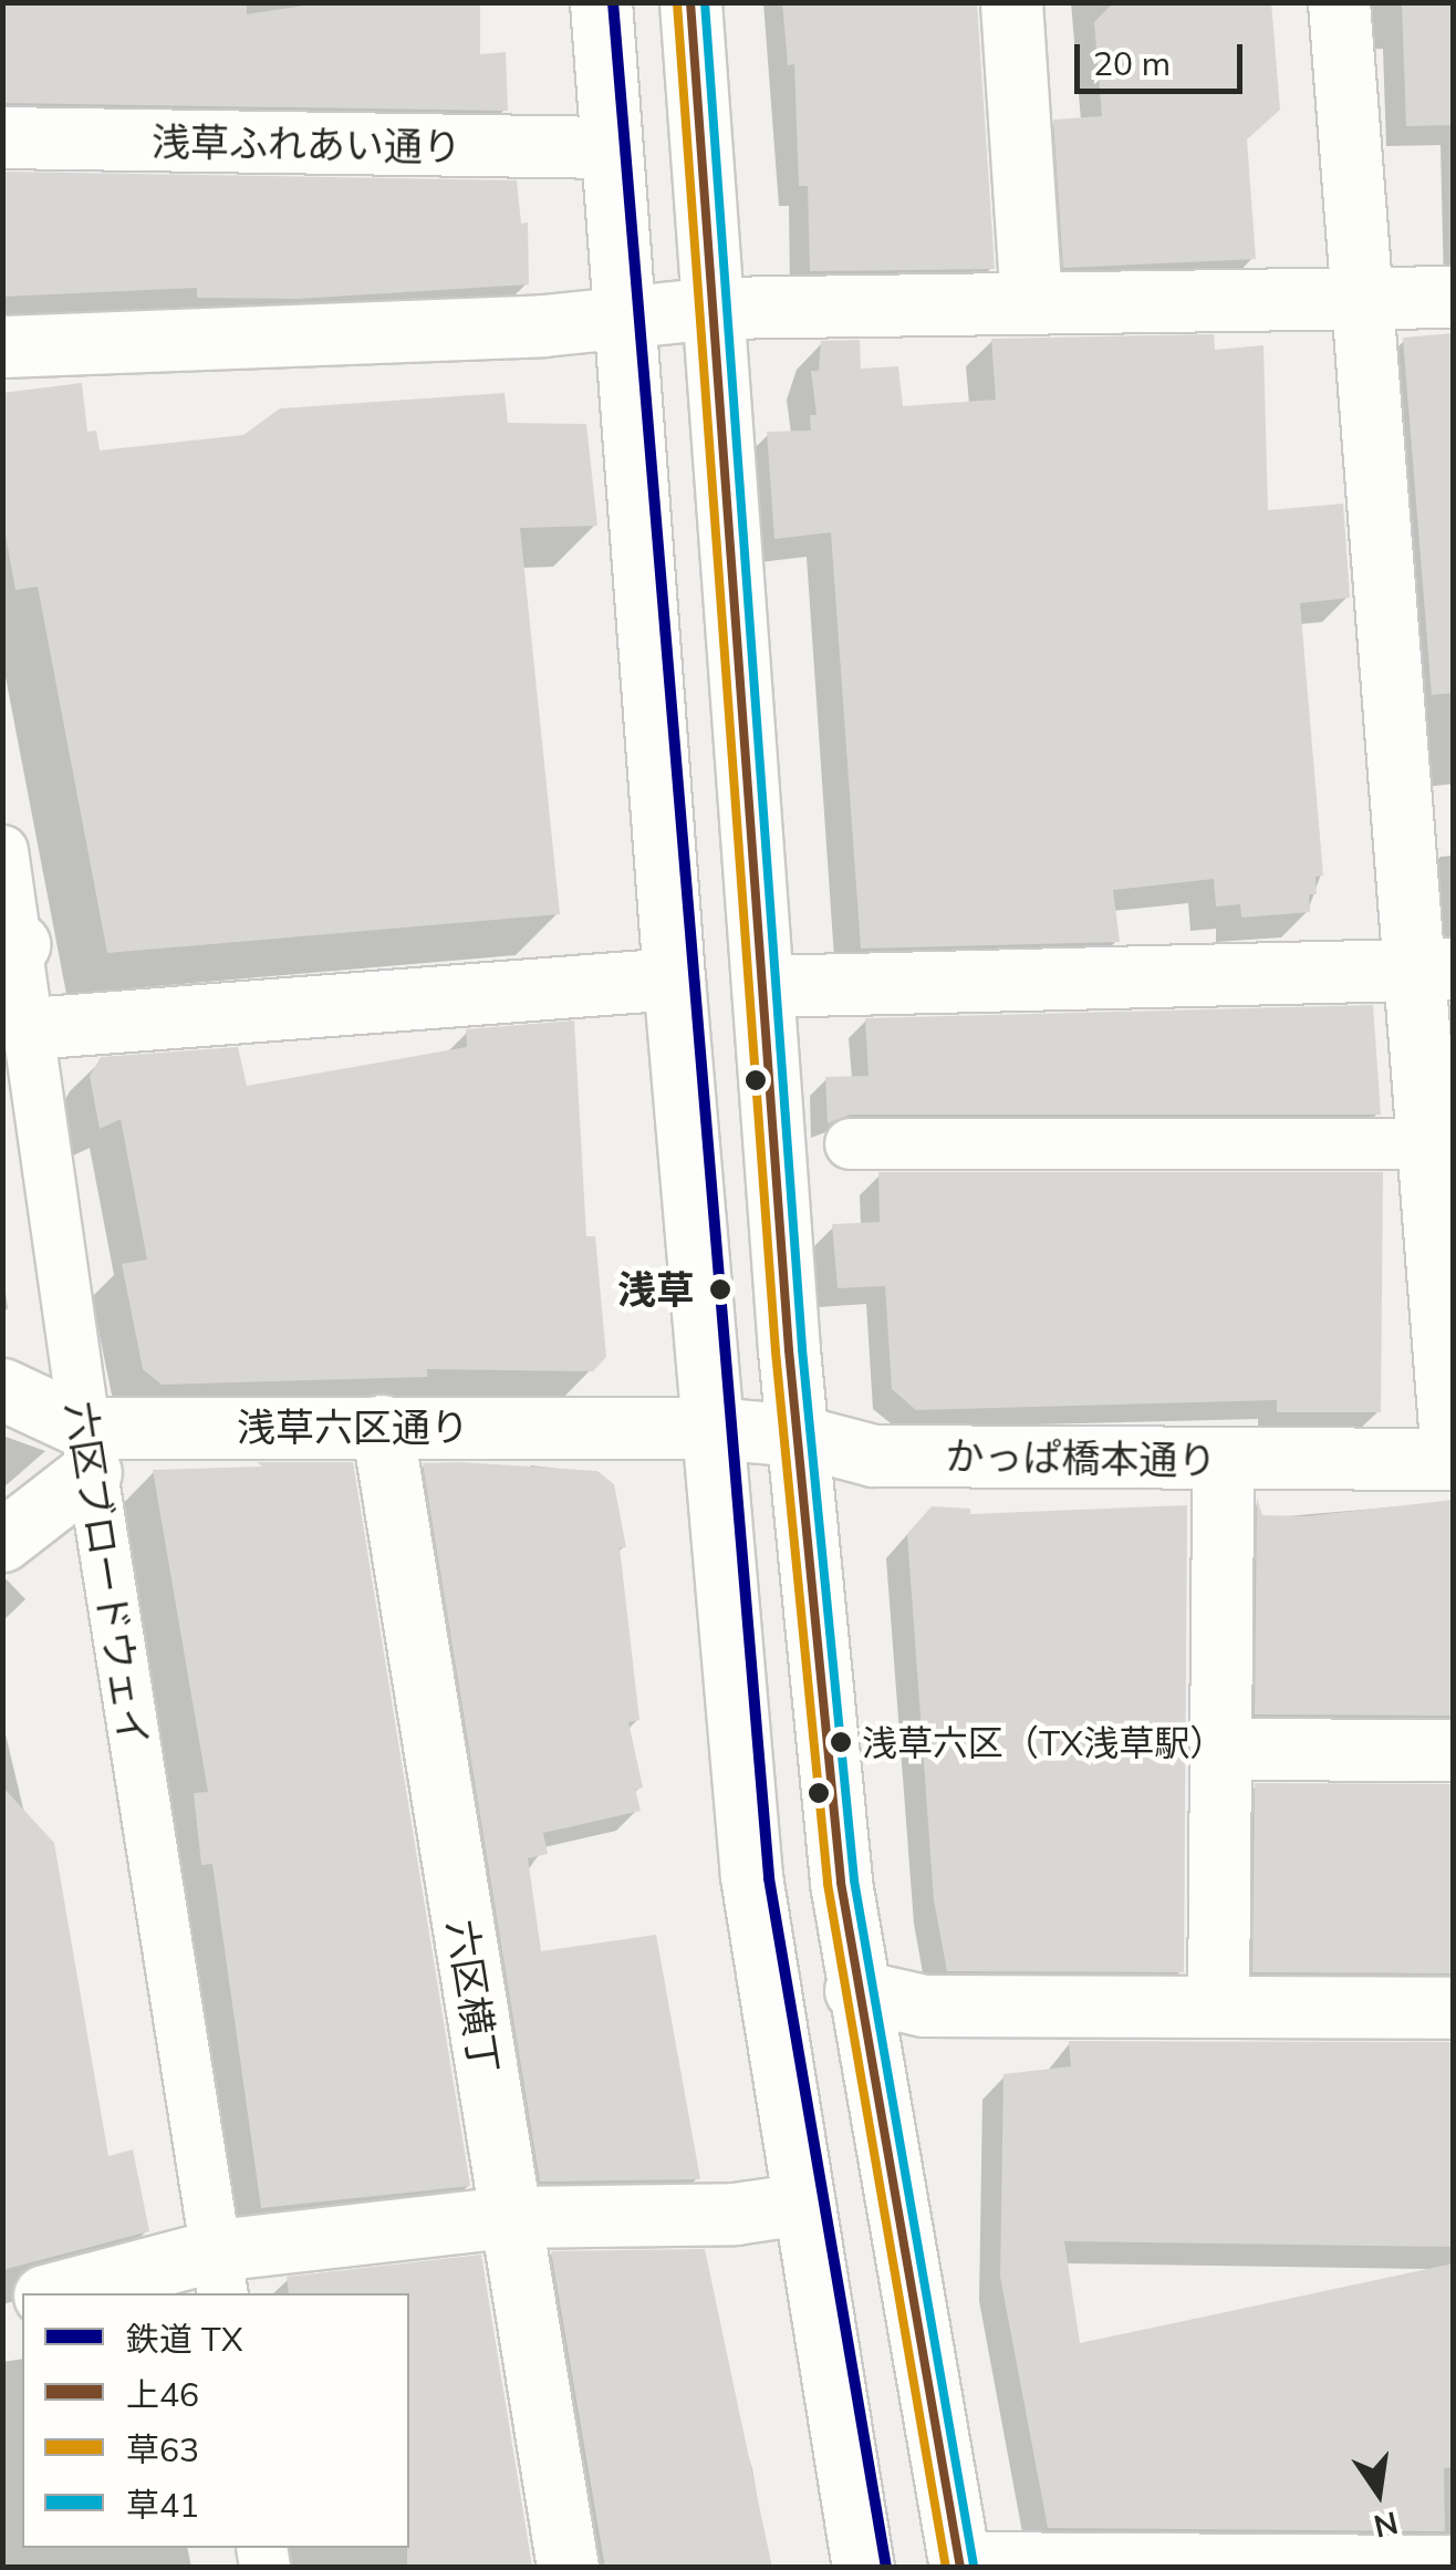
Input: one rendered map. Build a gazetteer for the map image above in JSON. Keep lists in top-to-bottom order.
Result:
{
  "streets": {
    "street": [
      "浅草ふれあい通り",
      "浅草六区通り",
      "かっぱ橋本通り",
      "六区ブロードウェイ",
      "六区横丁"
    ]
  },
  "crossings": [
    ["浅草六区通り", "かっぱ橋本通り"],
    ["浅草六区通り", "六区ブロードウェイ"],
    ["浅草六区通り", "六区横丁"]
  ],
  "places": ["浅草", "浅草六区（TX浅草駅）"],
  "lines": [
    "rail line TX",
    "transit line 上46",
    "transit line 草41",
    "transit line 草63"
  ],
  "legend": [
    "鉄道 TX",
    "上46",
    "草63",
    "草41"
  ],
  "scale_bar": "20 m",
  "north": "bottom"
}
